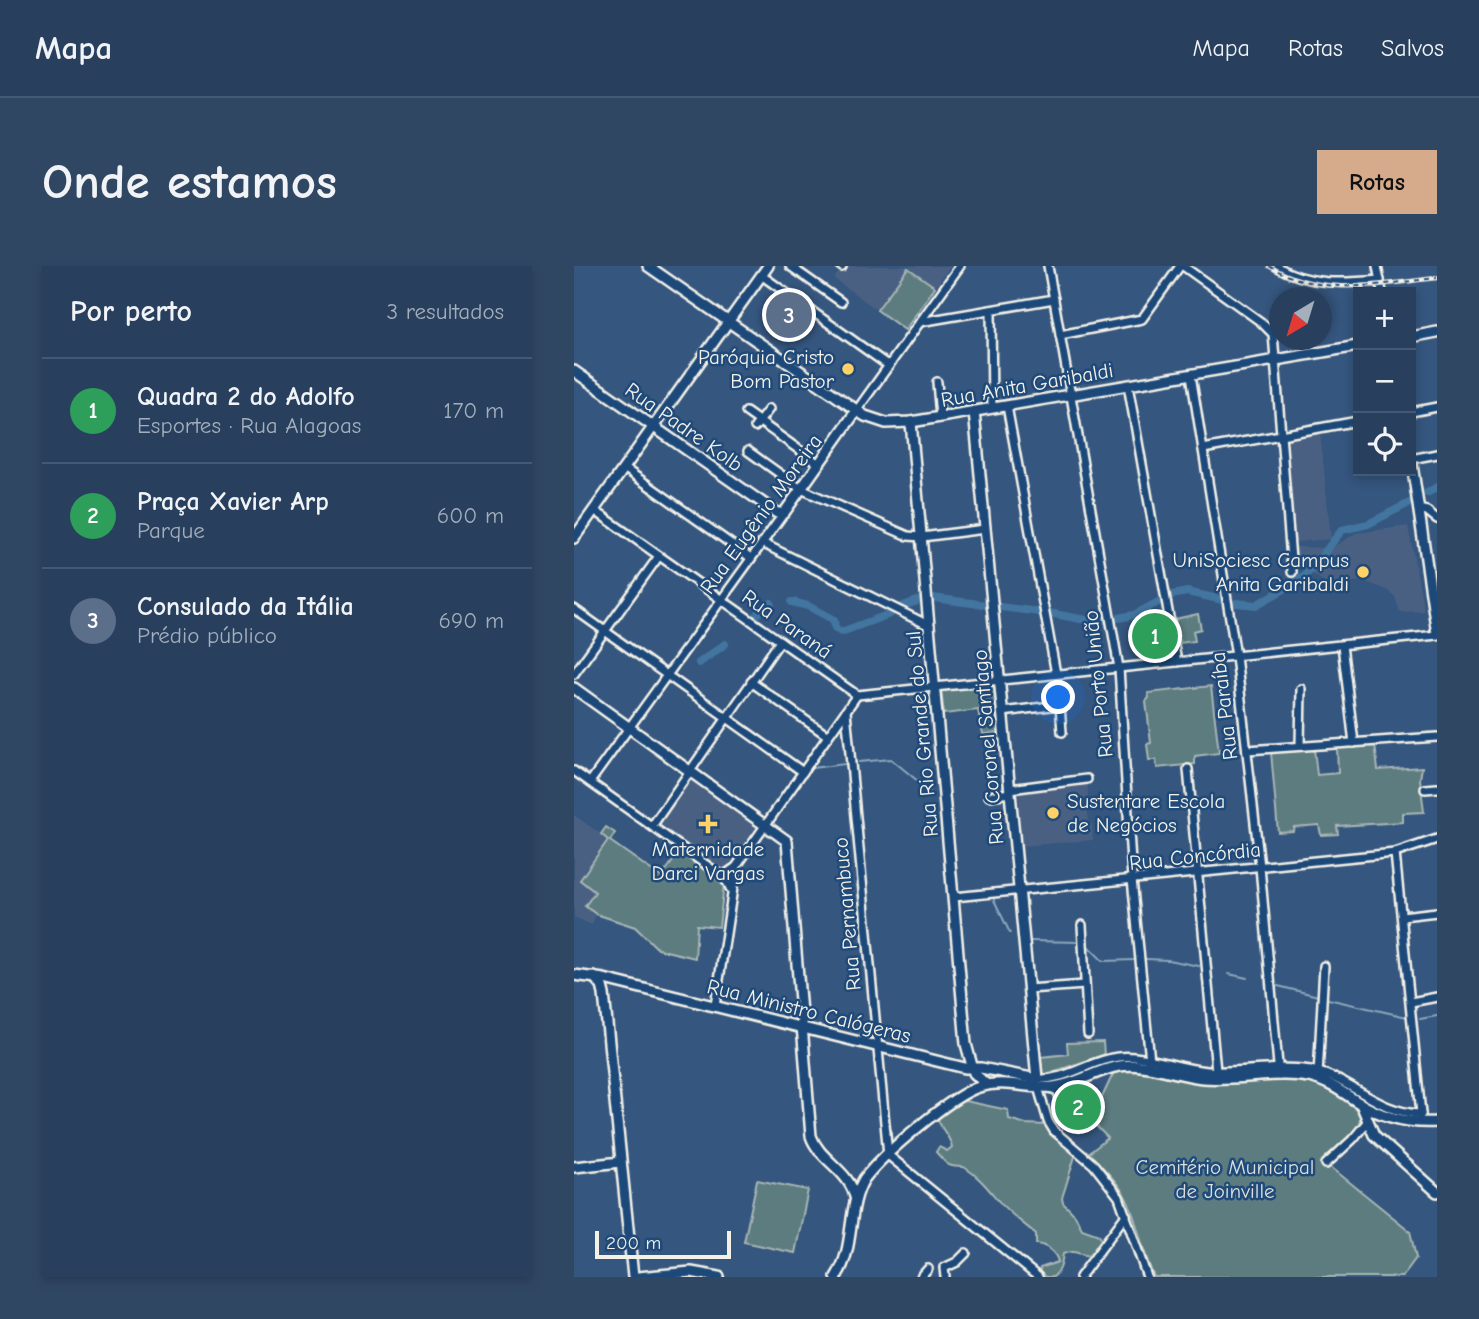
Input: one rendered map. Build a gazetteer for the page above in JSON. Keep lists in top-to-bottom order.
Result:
{
  "streets": {
    "main road": [
      "Rua Anita Garibaldi",
      "Rua Padre Kolb",
      "Rua Eugênio Moreira",
      "Rua Rio Grande do Sul",
      "Rua Coronel Santiago",
      "Rua Ministro Calógeras"
    ],
    "street": [
      "Rua Paraná",
      "Rua Porto União",
      "Rua Paraíba",
      "Rua Concórdia",
      "Rua Pernambuco"
    ]
  },
  "crossings": [
    ["Rua Anita Garibaldi", "Rua Eugênio Moreira"],
    ["Rua Anita Garibaldi", "Rua Porto União"],
    ["Rua Anita Garibaldi", "Rua Paraíba"],
    ["Rua Anita Garibaldi", "Rua Rio Grande do Sul"],
    ["Rua Anita Garibaldi", "Rua Coronel Santiago"],
    ["Rua Padre Kolb", "Rua Eugênio Moreira"],
    ["Rua Eugênio Moreira", "Rua Paraná"],
    ["Rua Porto União", "Rua Concórdia"],
    ["Rua Paraíba", "Rua Concórdia"],
    ["Rua Rio Grande do Sul", "Rua Concórdia"],
    ["Rua Rio Grande do Sul", "Rua Ministro Calógeras"],
    ["Rua Coronel Santiago", "Rua Concórdia"],
    ["Rua Coronel Santiago", "Rua Ministro Calógeras"],
    ["Rua Pernambuco", "Rua Ministro Calógeras"]
  ],
  "parks": ["Cemitério Municipal de Joinville"],
  "places": {
    "other": ["Paróquia Cristo Bom Pastor", "UniSociesc Campus Anita Garibaldi", "Sustentare Escola de Negócios"],
    "health": ["Maternidade Darci Vargas"]
  },
  "scale_bar": "200 m",
  "north": "bottom left",
  "page": {
    "header": "Mapa",
    "nav": ["Mapa", "Rotas", "Salvos"],
    "buttons": "Rotas",
    "title": "Onde estamos",
    "heading": ["Por perto", "3 resultados"],
    "map_buttons": ["+", "−"],
    "pins": ["3", "1", "2"],
    "list": [
      {
        "mark": "1",
        "name": "Quadra 2 do Adolfo",
        "note": "Esportes · Rua Alagoas",
        "value": "170 m"
      },
      {
        "mark": "2",
        "name": "Praça Xavier Arp",
        "note": "Parque",
        "value": "600 m"
      },
      {
        "mark": "3",
        "name": "Consulado da Itália",
        "note": "Prédio público",
        "value": "690 m"
      }
    ],
    "scale": "200 m"
  }
}
